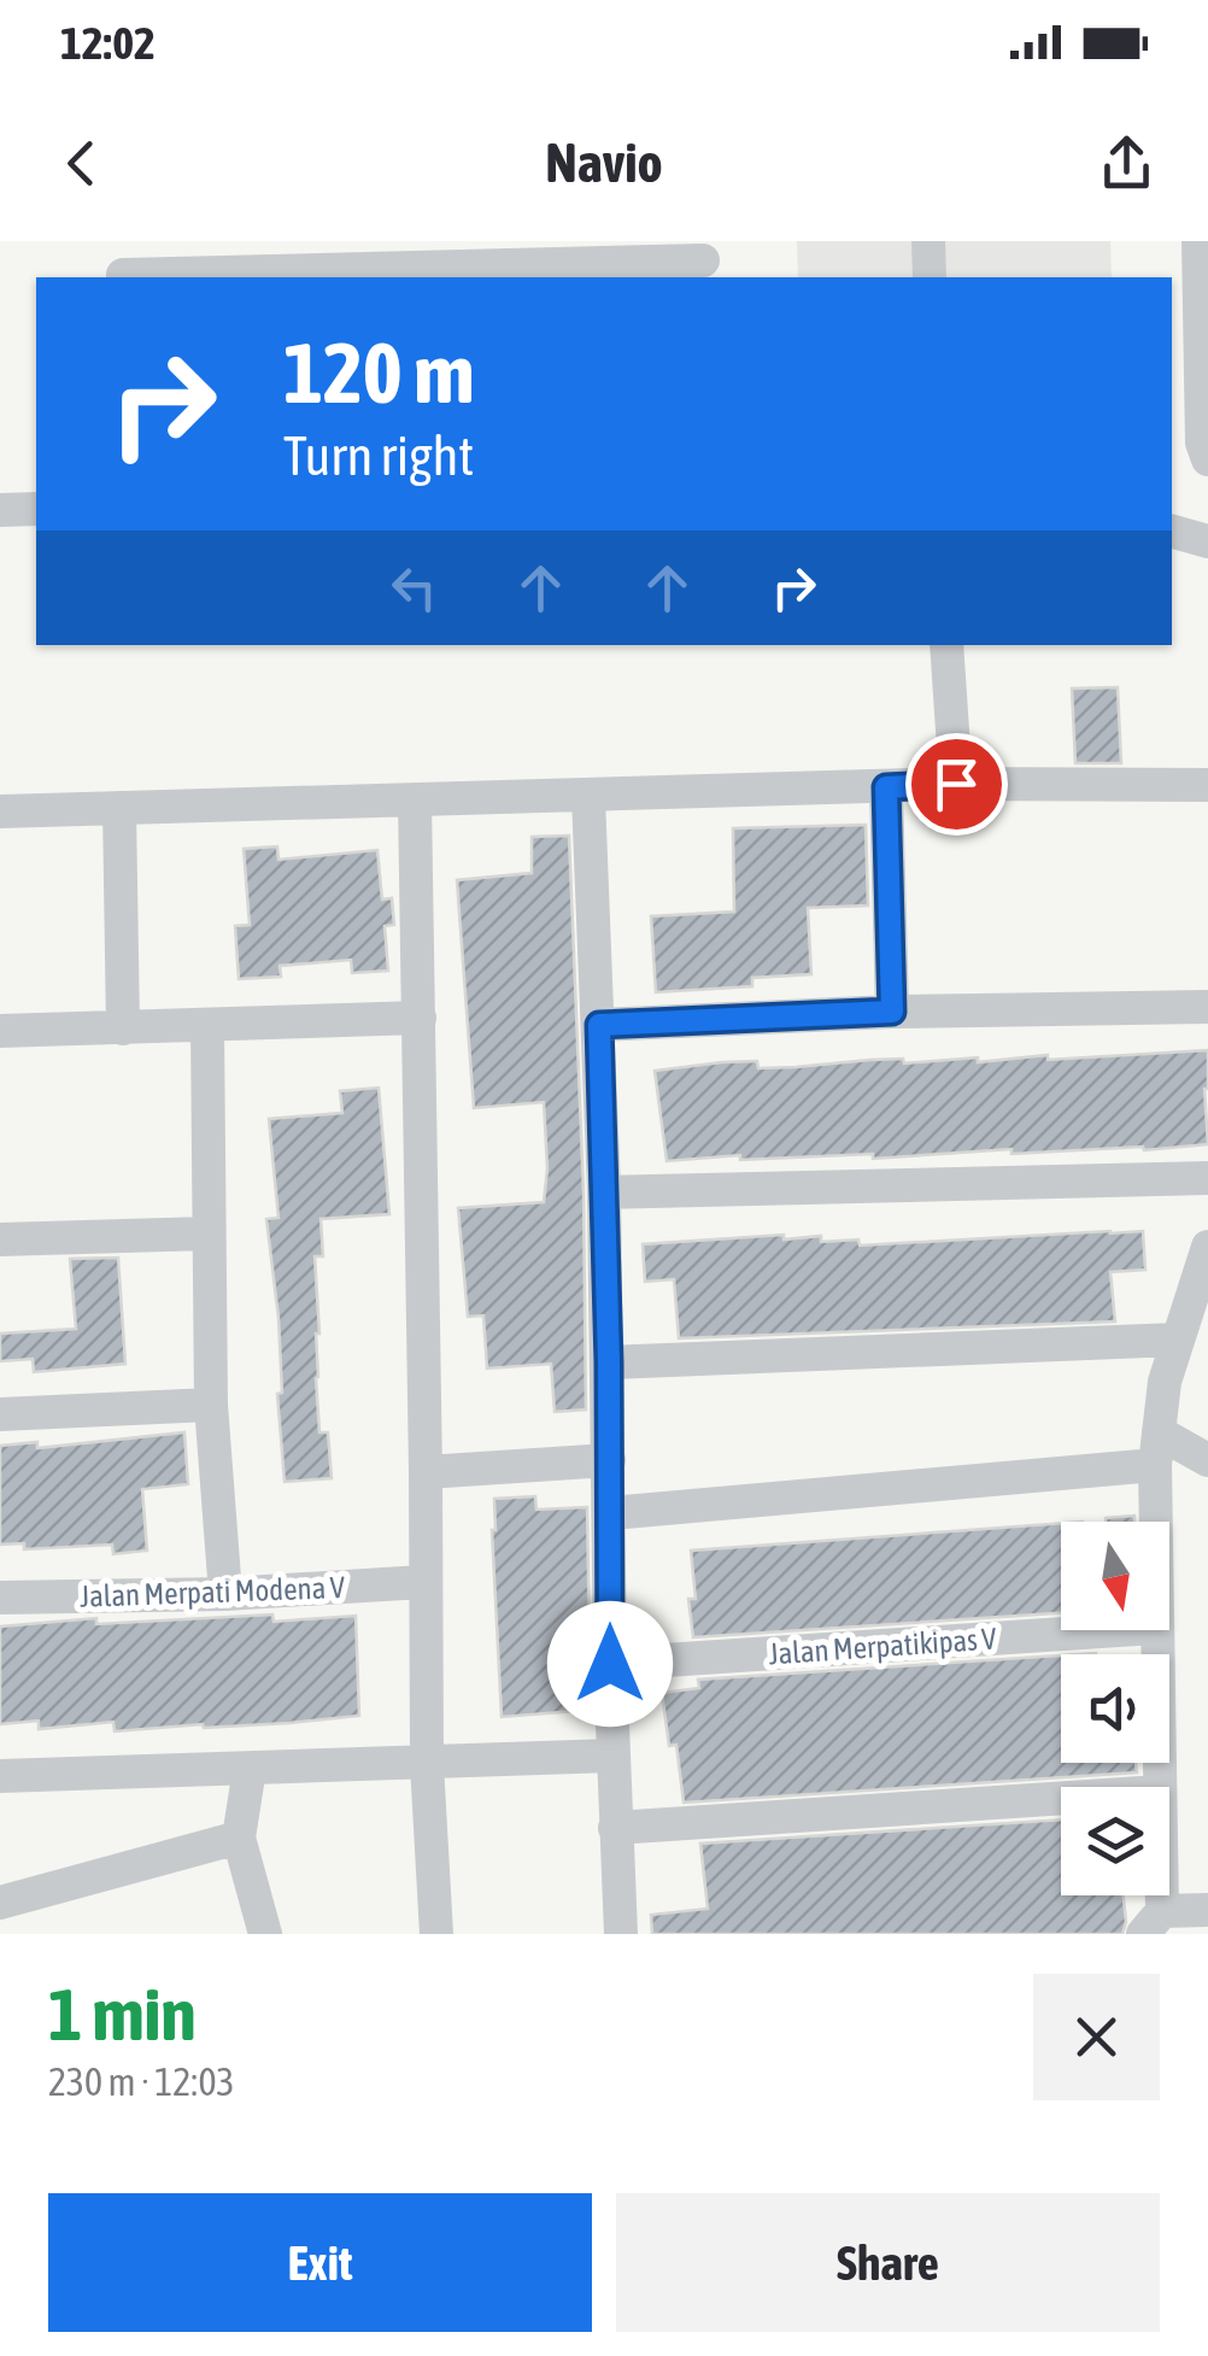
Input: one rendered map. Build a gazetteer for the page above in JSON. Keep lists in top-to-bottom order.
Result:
{
  "streets": {
    "street": ["Jalan Merpati Modena V", "Jalan Merpatikipas V"]
  },
  "north": "bottom",
  "page": {
    "status": "12:02",
    "header": "Navio",
    "turn": ["120 m", "Turn right"],
    "heading": ["1 min", "230 m · 12:03"],
    "buttons": ["Exit", "Share"]
  }
}
